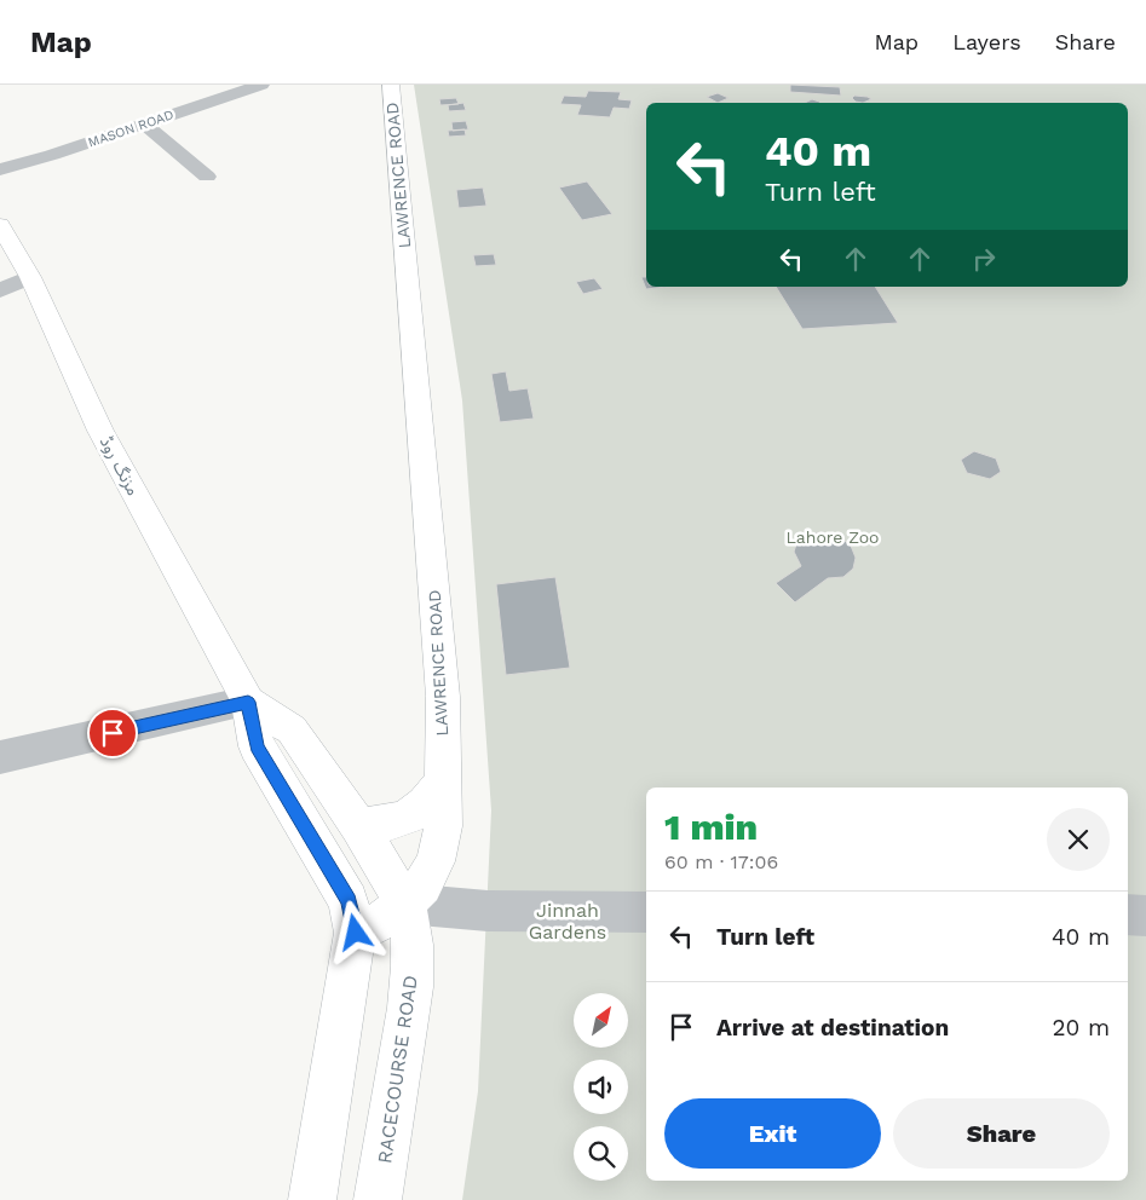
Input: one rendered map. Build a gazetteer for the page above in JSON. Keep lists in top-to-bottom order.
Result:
{
  "streets": {
    "main road": ["LAWRENCE ROAD", "مزنگ روڈ", "RACECOURSE ROAD"],
    "street": ["MASON ROAD"]
  },
  "crossings": [
    ["LAWRENCE ROAD", "مزنگ روڈ"],
    ["LAWRENCE ROAD", "RACECOURSE ROAD"],
    ["مزنگ روڈ", "RACECOURSE ROAD"]
  ],
  "parks": ["Lahore Zoo", "Jinnah Gardens"],
  "north": "top right",
  "page": {
    "header": "Map",
    "nav": ["Map", "Layers", "Share"],
    "turn": ["40 m", "Turn left"],
    "heading": ["1 min", "60 m · 17:06"],
    "list": [
      {
        "name": "Turn left",
        "value": "40 m"
      },
      {
        "name": "Arrive at destination",
        "value": "20 m"
      }
    ],
    "buttons": ["Exit", "Share"]
  }
}
